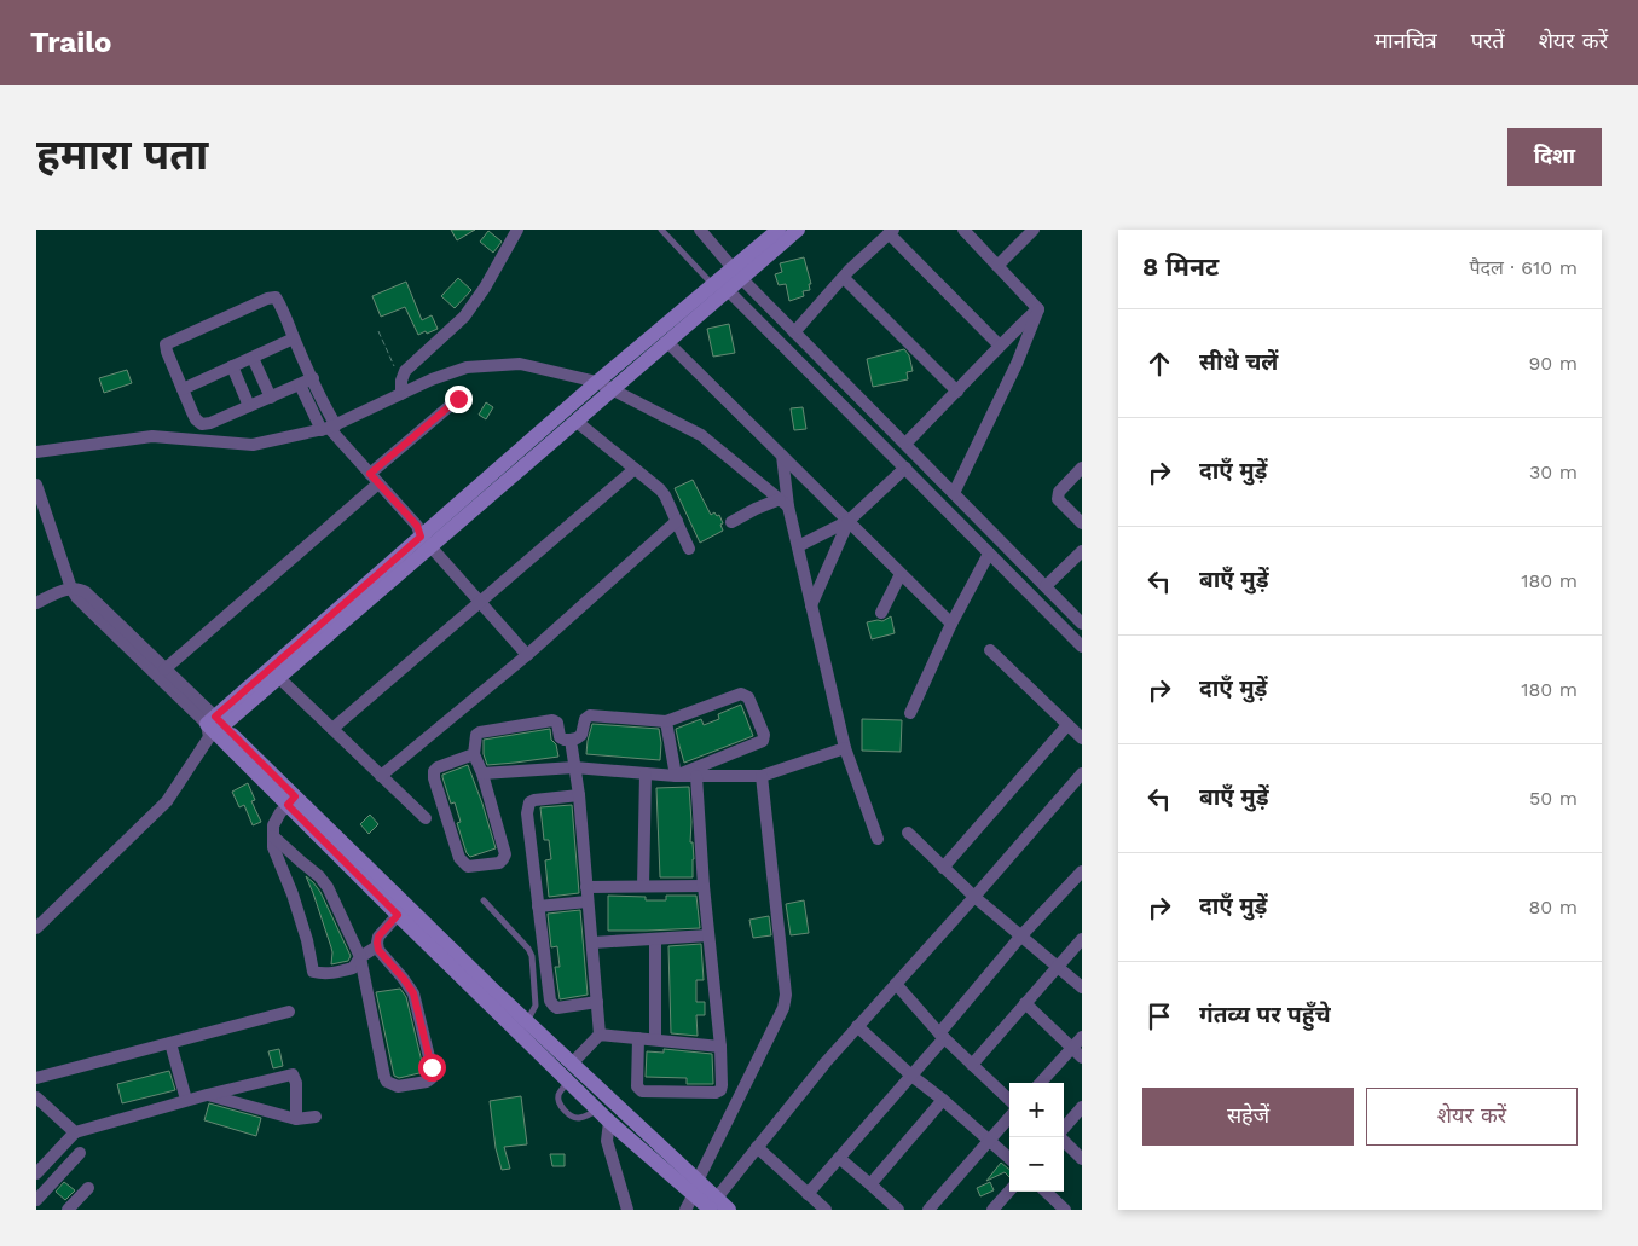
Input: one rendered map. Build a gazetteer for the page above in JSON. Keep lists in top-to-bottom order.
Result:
{
  "page": {
    "header": "Trailo",
    "nav": ["मानचित्र", "परतें", "शेयर करें"],
    "buttons": [
      "दिशा",
      ["सहेजें", "शेयर करें"]
    ],
    "title": "हमारा पता",
    "heading": ["8 मिनट", "पैदल · 610 m"],
    "list": [
      ["सीधे चलें", "90 m"],
      ["दाएँ मुड़ें", "30 m"],
      ["बाएँ मुड़ें", "180 m"],
      ["दाएँ मुड़ें", "180 m"],
      ["बाएँ मुड़ें", "50 m"],
      ["दाएँ मुड़ें", "80 m"],
      "गंतव्य पर पहुँचे"
    ],
    "map_buttons": ["+", "−"]
  }
}
